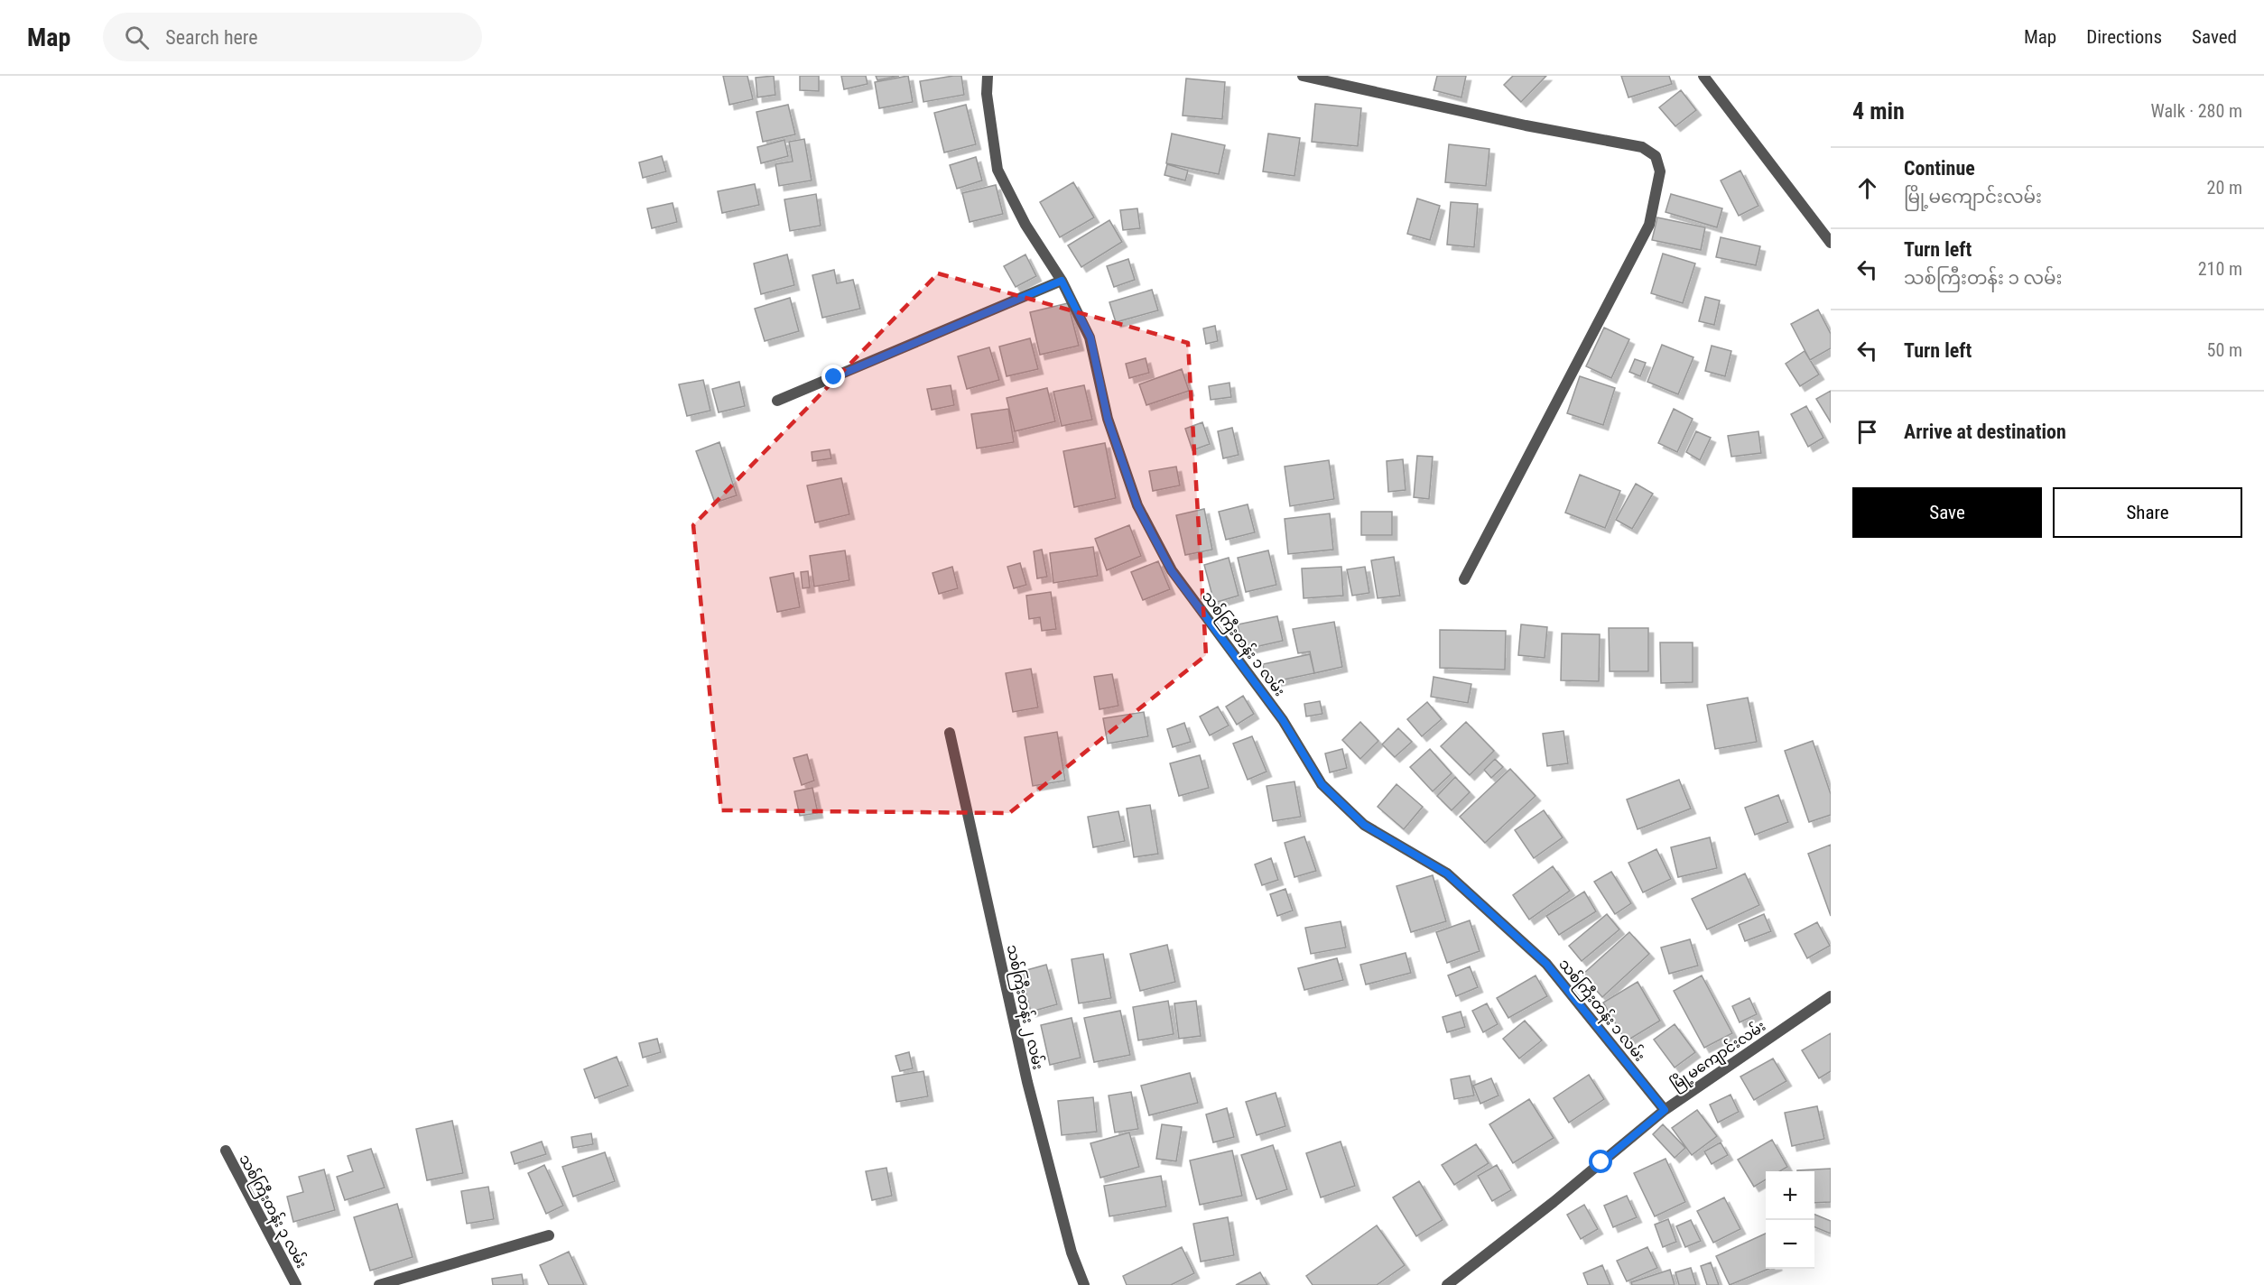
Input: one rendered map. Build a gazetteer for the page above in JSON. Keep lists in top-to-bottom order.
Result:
{
  "streets": {
    "street": [
      "သစ်ကြီးတန်း ၁ လမ်း",
      "သစ်ကြီးတန်း ၂ လမ်း",
      "မြို့မကျောင်းလမ်း",
      "သစ်ကြီးတန်း ၃ လမ်း"
    ]
  },
  "crossings": [
    ["သစ်ကြီးတန်း ၁ လမ်း", "မြို့မကျောင်းလမ်း"]
  ],
  "page": {
    "header": "Map",
    "search": "Search here",
    "nav": ["Map", "Directions", "Saved"],
    "heading": ["4 min", "Walk · 280 m"],
    "list": [
      ["Continue", "မြို့မကျောင်းလမ်း", "20 m"],
      ["Turn left", "သစ်ကြီးတန်း ၁ လမ်း", "210 m"],
      ["Turn left", "50 m"],
      "Arrive at destination"
    ],
    "buttons": ["Save", "Share"],
    "map_buttons": ["+", "−"]
  }
}
